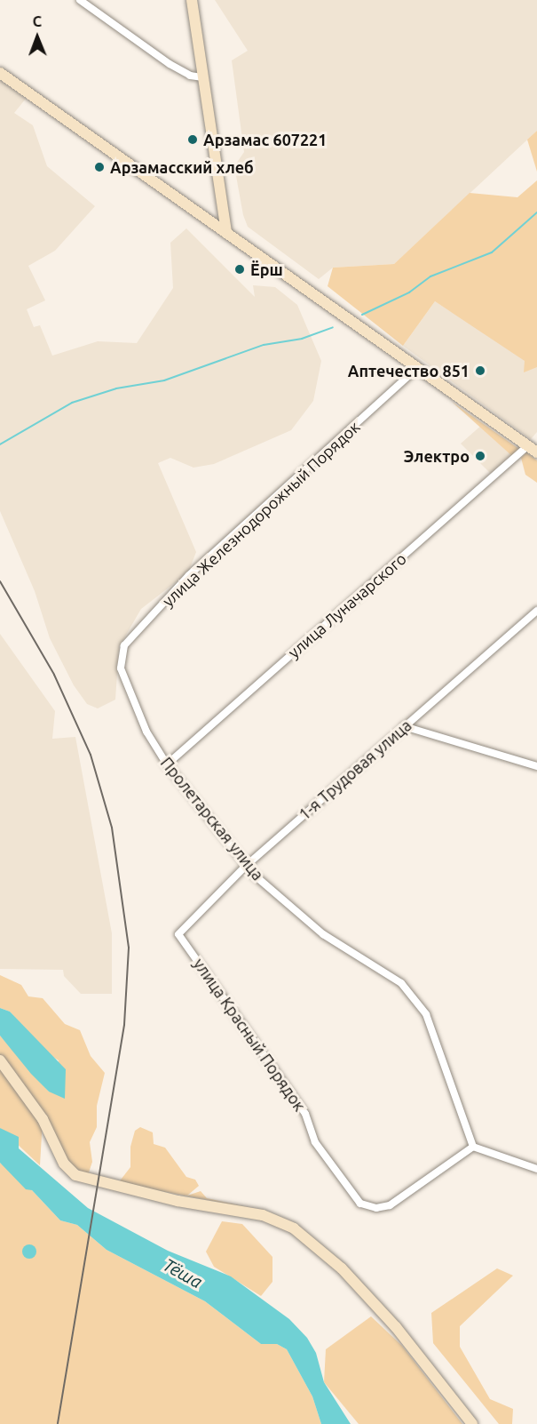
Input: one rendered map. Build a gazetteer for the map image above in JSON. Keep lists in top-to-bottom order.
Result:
{
  "streets": {
    "street": [
      "улица Железнодорожный Порядок",
      "улица Луначарского",
      "1-я Трудовая улица",
      "Пролетарская улица",
      "улица Красный Порядок"
    ]
  },
  "crossings": [
    ["улица Железнодорожный Порядок", "Пролетарская улица"],
    ["улица Луначарского", "Пролетарская улица"],
    ["1-я Трудовая улица", "Пролетарская улица"],
    ["1-я Трудовая улица", "улица Красный Порядок"],
    ["Пролетарская улица", "улица Красный Порядок"]
  ],
  "water": ["Тёша"],
  "places": [
    "Арзамас 607221",
    "Арзамасский хлеб",
    "Ёрш",
    "Аптечество 851",
    "Электро"
  ],
  "north": "top"
}
